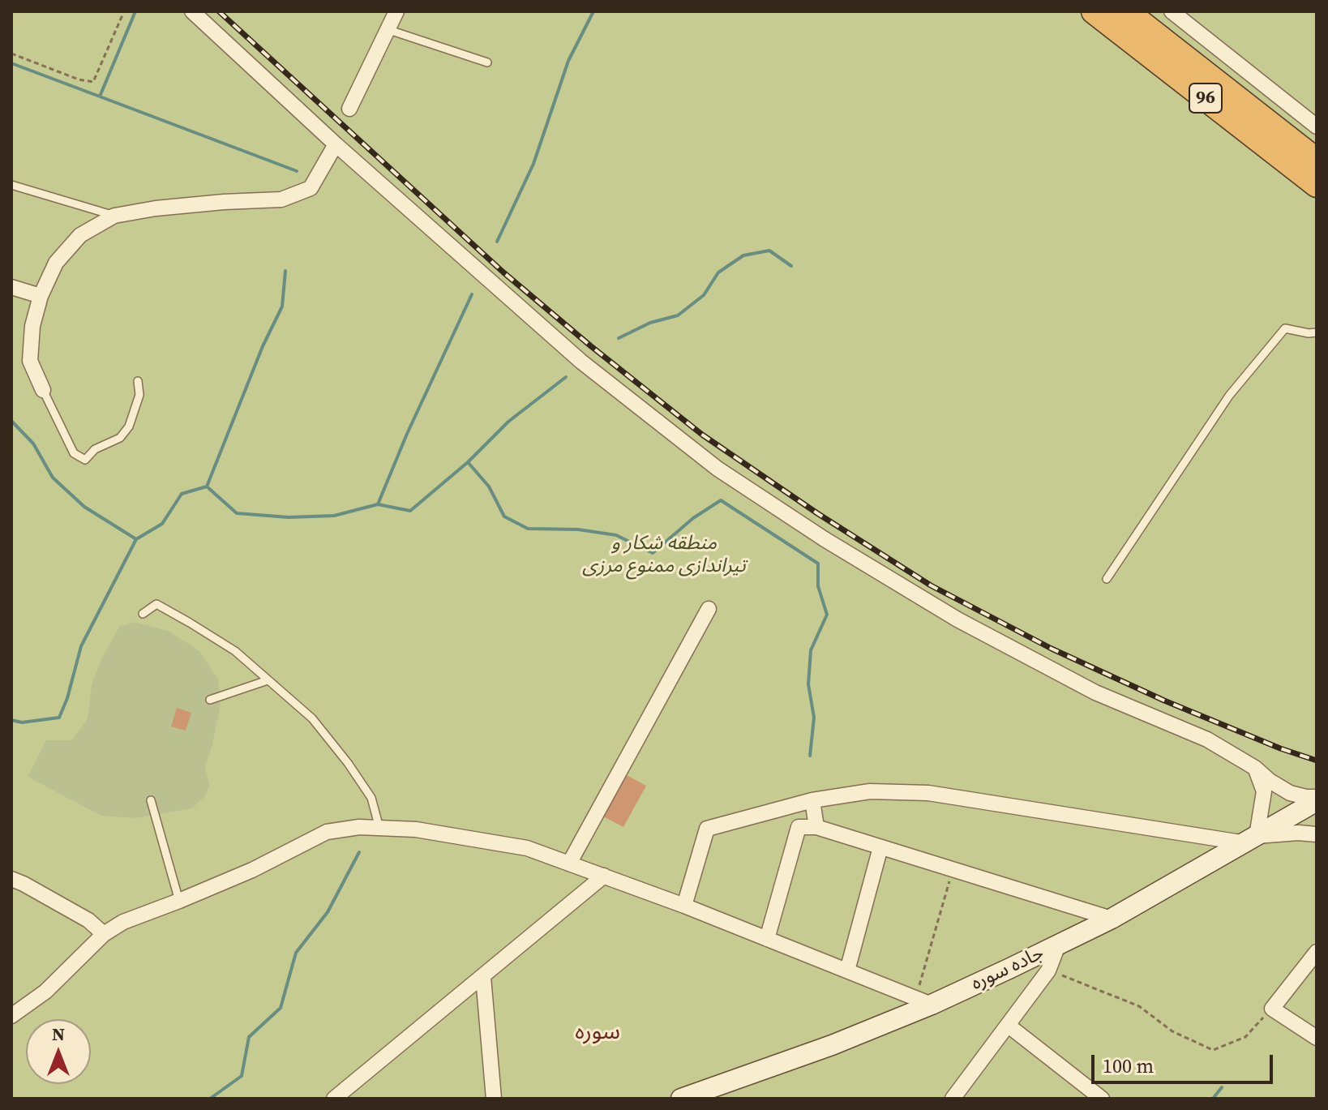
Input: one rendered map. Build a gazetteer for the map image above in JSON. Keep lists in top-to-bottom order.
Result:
{
  "streets": {
    "highway": ["96"],
    "main road": ["جاده سوره"]
  },
  "districts": ["سوره"],
  "parks": ["منطقه شکار و تیراندازی ممنوع مرزی"],
  "scale_bar": "100 m",
  "north": "top"
}
